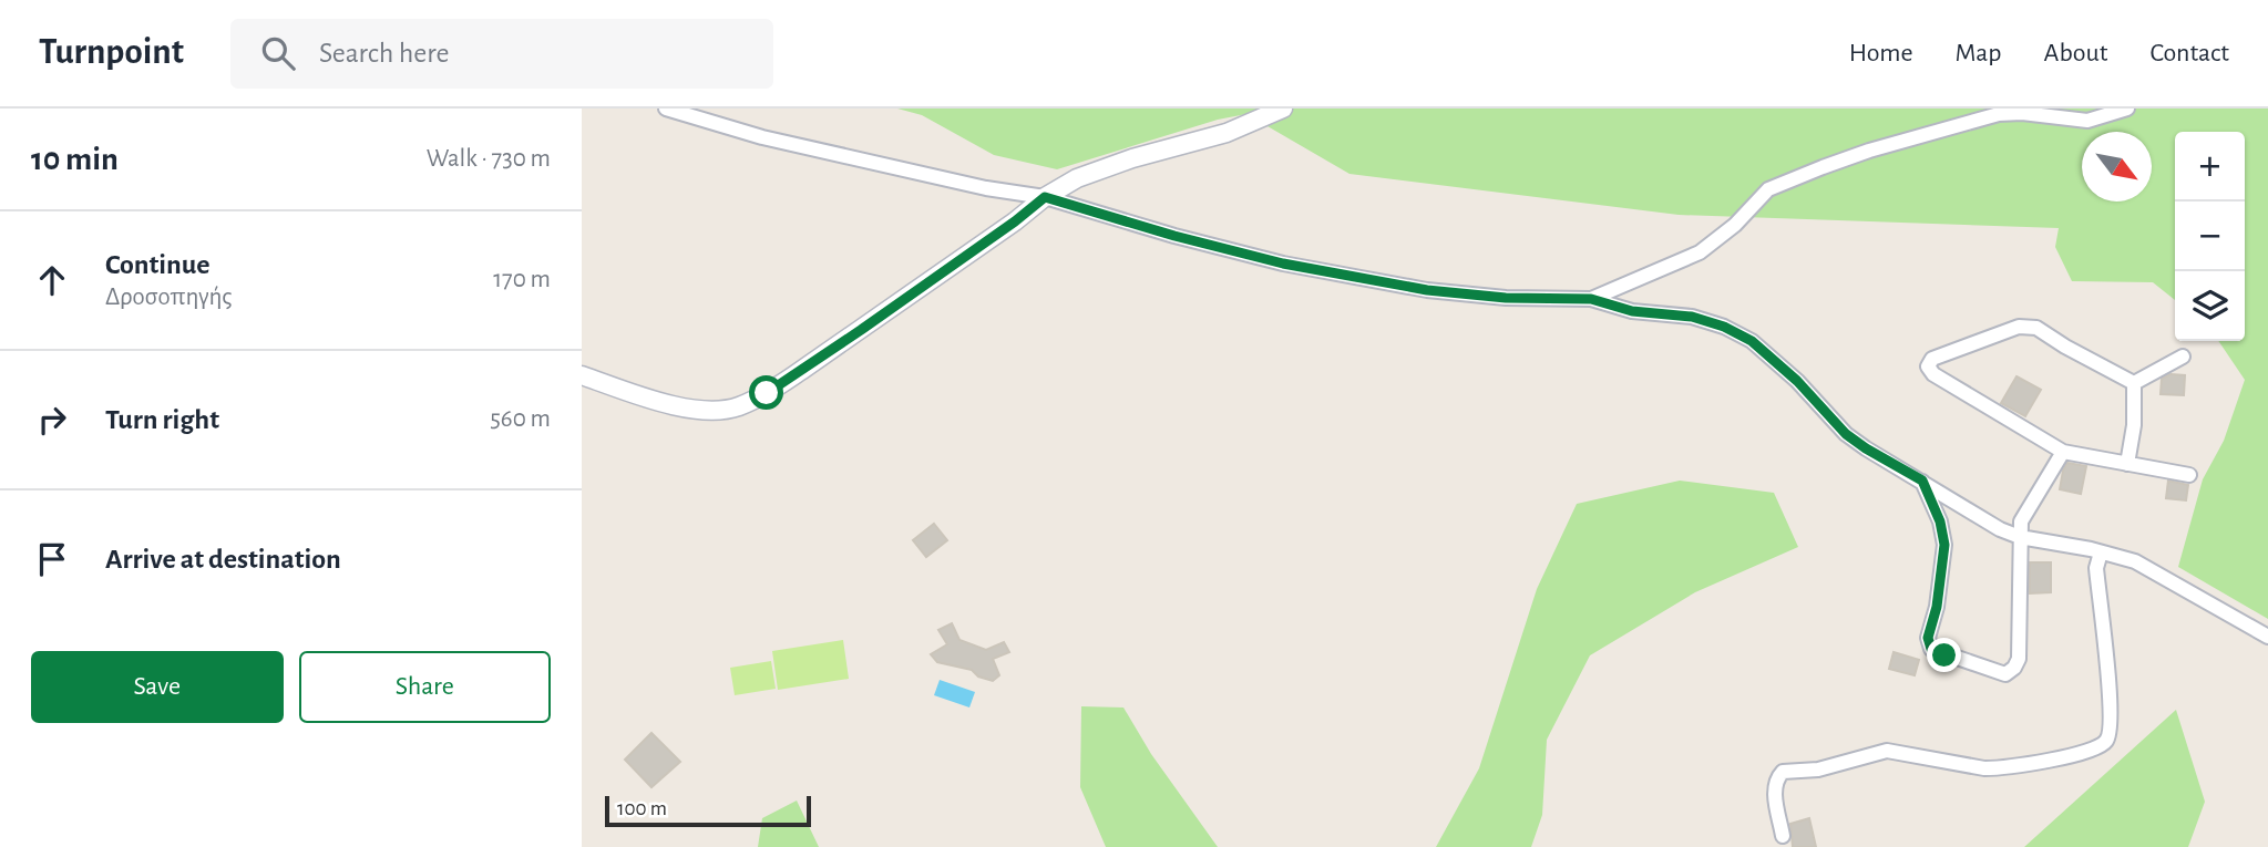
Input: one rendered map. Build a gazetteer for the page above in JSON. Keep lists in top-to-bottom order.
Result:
{
  "scale_bar": "100 m",
  "north": "bottom right",
  "page": {
    "header": "Turnpoint",
    "search": "Search here",
    "nav": [
      "Home",
      "Map",
      "About",
      "Contact"
    ],
    "heading": ["10 min", "Walk · 730 m"],
    "map_buttons": ["+", "−"],
    "list": [
      ["Continue", "Δροσοπηγής", "170 m"],
      ["Turn right", "560 m"],
      "Arrive at destination"
    ],
    "buttons": ["Save", "Share"],
    "scale": "100 m"
  }
}
